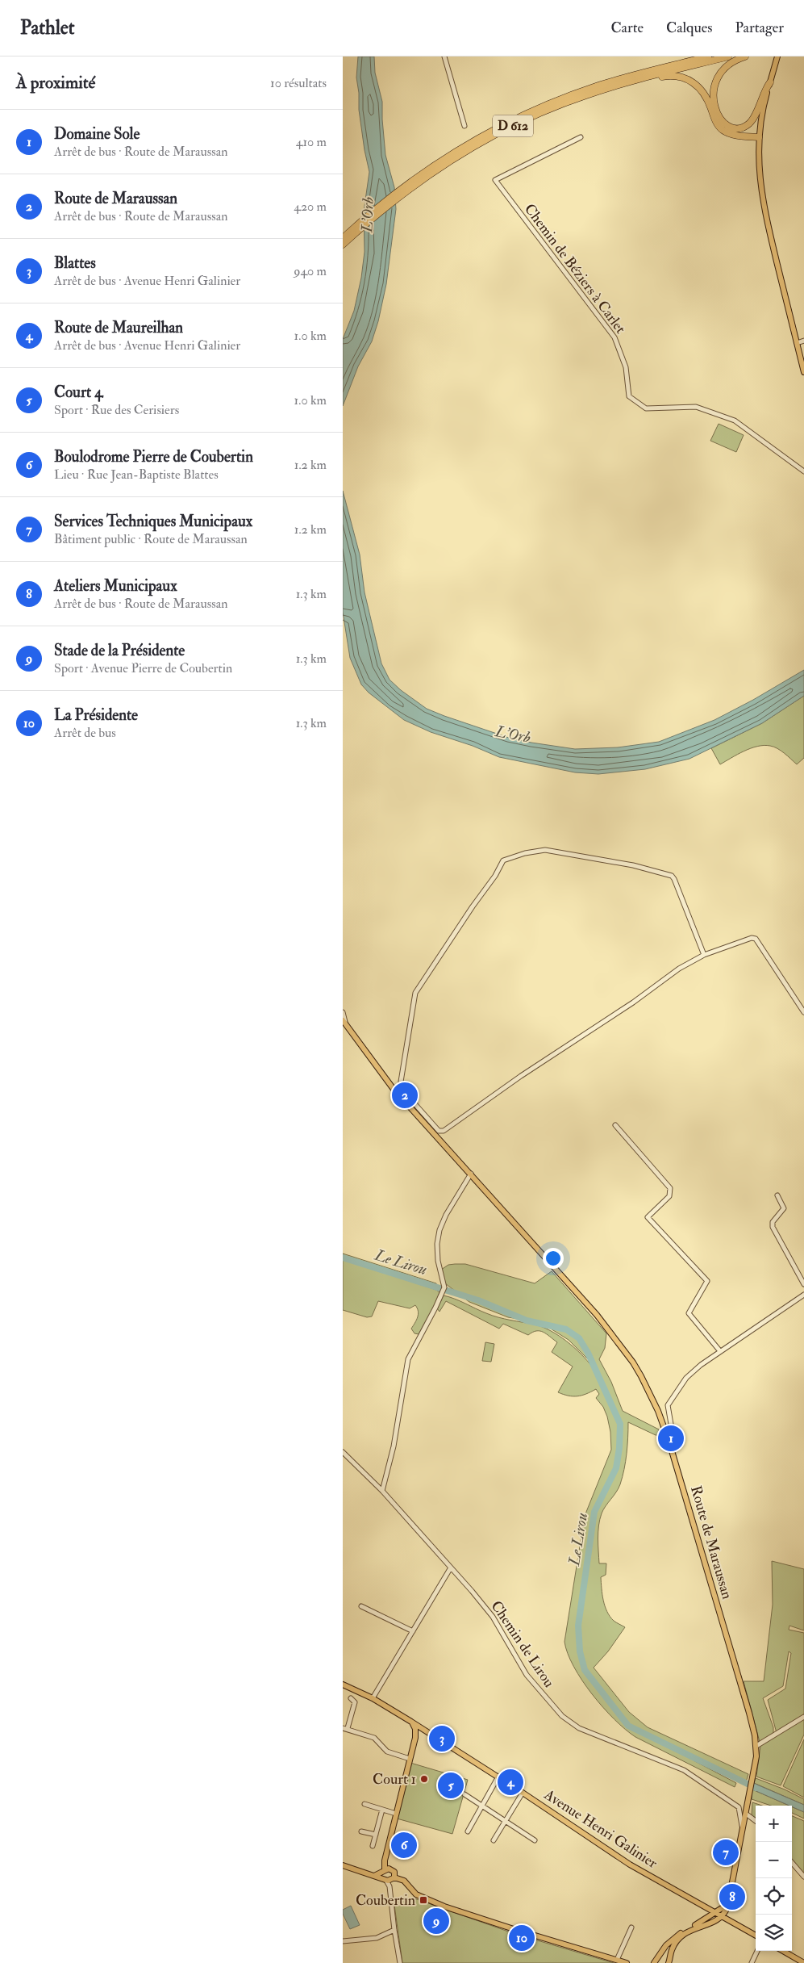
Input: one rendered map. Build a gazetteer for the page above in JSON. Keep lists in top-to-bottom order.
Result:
{
  "streets": {
    "highway": ["D 612"],
    "main road": ["Route de Maraussan", "Avenue Henri Galinier"],
    "street": ["Chemin de Béziers à Carlet", "Chemin de Lirou"]
  },
  "crossings": [
    ["Route de Maraussan", "Chemin de Lirou"],
    ["Route de Maraussan", "Avenue Henri Galinier"]
  ],
  "water": ["L'Orb", "Le Lirou"],
  "places": {
    "other": ["Court 1"],
    "transit": ["Coubertin"]
  },
  "page": {
    "header": "Pathlet",
    "nav": ["Carte", "Calques", "Partager"],
    "heading": ["À proximité", "10 résultats"],
    "list": [
      {
        "mark": "1",
        "name": "Domaine Sole",
        "note": "Arrêt de bus · Route de Maraussan",
        "value": "410 m"
      },
      {
        "mark": "2",
        "name": "Route de Maraussan",
        "note": "Arrêt de bus · Route de Maraussan",
        "value": "420 m"
      },
      {
        "mark": "3",
        "name": "Blattes",
        "note": "Arrêt de bus · Avenue Henri Galinier",
        "value": "940 m"
      },
      {
        "mark": "4",
        "name": "Route de Maureilhan",
        "note": "Arrêt de bus · Avenue Henri Galinier",
        "value": "1.0 km"
      },
      {
        "mark": "5",
        "name": "Court 4",
        "note": "Sport · Rue des Cerisiers",
        "value": "1.0 km"
      },
      {
        "mark": "6",
        "name": "Boulodrome Pierre de Coubertin",
        "note": "Lieu · Rue Jean-Baptiste Blattes",
        "value": "1.2 km"
      },
      {
        "mark": "7",
        "name": "Services Techniques Municipaux",
        "note": "Bâtiment public · Route de Maraussan",
        "value": "1.2 km"
      },
      {
        "mark": "8",
        "name": "Ateliers Municipaux",
        "note": "Arrêt de bus · Route de Maraussan",
        "value": "1.3 km"
      },
      {
        "mark": "9",
        "name": "Stade de la Présidente",
        "note": "Sport · Avenue Pierre de Coubertin",
        "value": "1.3 km"
      },
      {
        "mark": "10",
        "name": "La Présidente",
        "note": "Arrêt de bus",
        "value": "1.3 km"
      }
    ],
    "pins": [
      "2",
      "1",
      "3",
      "4",
      "5",
      "6",
      "7",
      "8",
      "9",
      "10"
    ],
    "map_buttons": ["+", "−"]
  }
}
